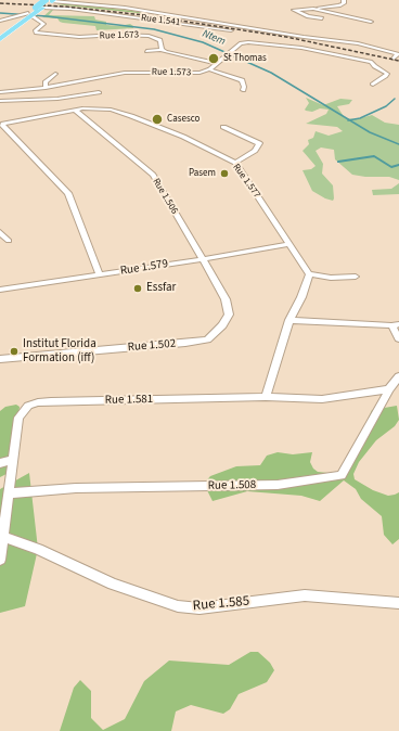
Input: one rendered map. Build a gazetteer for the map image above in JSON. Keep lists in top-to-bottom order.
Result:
{
  "streets": {
    "street": [
      "Rue 1.541",
      "Rue 1.673",
      "Rue 1.573",
      "Rue 1.577",
      "Rue 1.506",
      "Rue 1.579",
      "Rue 1.502",
      "Rue 1.581",
      "Rue 1.508",
      "Rue 1.585"
    ]
  },
  "crossings": [
    ["Rue 1.541", "Rue 1.573"],
    ["Rue 1.577", "Rue 1.506"],
    ["Rue 1.577", "Rue 1.579"],
    ["Rue 1.506", "Rue 1.579"],
    ["Rue 1.506", "Rue 1.502"],
    ["Rue 1.579", "Rue 1.502"],
    ["Rue 1.581", "Rue 1.508"],
    ["Rue 1.581", "Rue 1.585"]
  ],
  "water": ["Ntem"],
  "places": [
    "St Thomas",
    "Casesco",
    "Pasem",
    "Essfar",
    "Institut Florida Formation (iff)"
  ]
}
